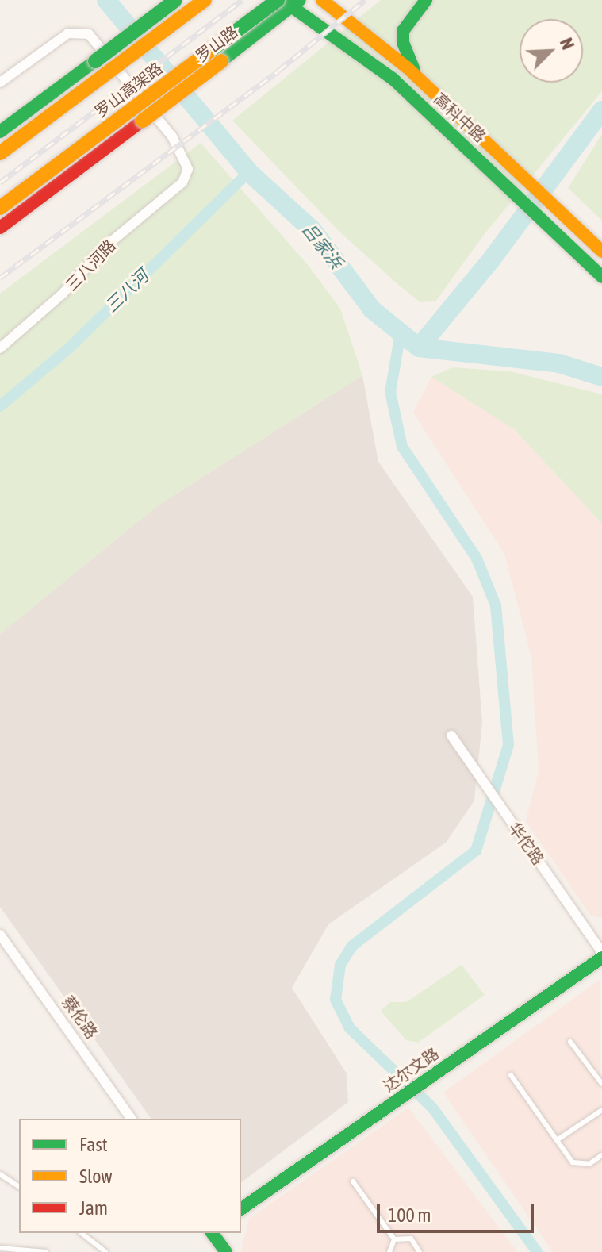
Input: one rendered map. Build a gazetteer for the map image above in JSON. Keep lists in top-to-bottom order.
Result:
{
  "streets": {
    "main road": [
      "罗山路",
      "罗山高架路",
      "高科中路",
      "达尔文路"
    ],
    "street": ["三八河路", "华佗路", "蔡伦路"]
  },
  "crossings": [
    ["罗山路", "罗山高架路"],
    ["罗山路", "高科中路"],
    ["罗山高架路", "高科中路"]
  ],
  "water": ["吕家浜", "三八河"],
  "legend": ["Fast", "Slow", "Jam"],
  "scale_bar": "100 m",
  "north": "top right"
}
